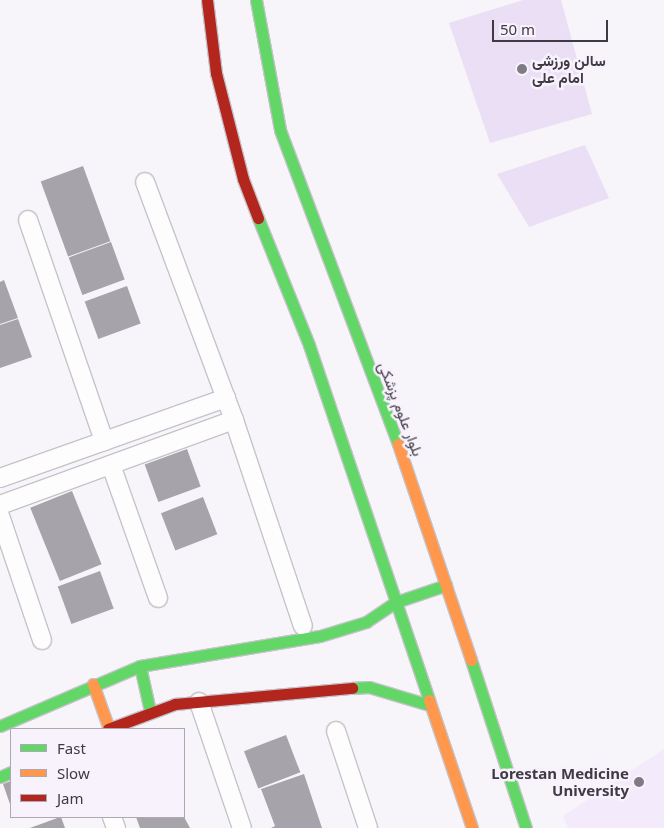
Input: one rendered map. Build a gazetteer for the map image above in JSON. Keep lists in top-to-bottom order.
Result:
{
  "streets": {
    "street": ["بلوار علوم پزشکی"]
  },
  "places": ["سالن ورزشی امام علی", "Lorestan Medicine University"],
  "legend": ["Fast", "Slow", "Jam"],
  "scale_bar": "50 m"
}
